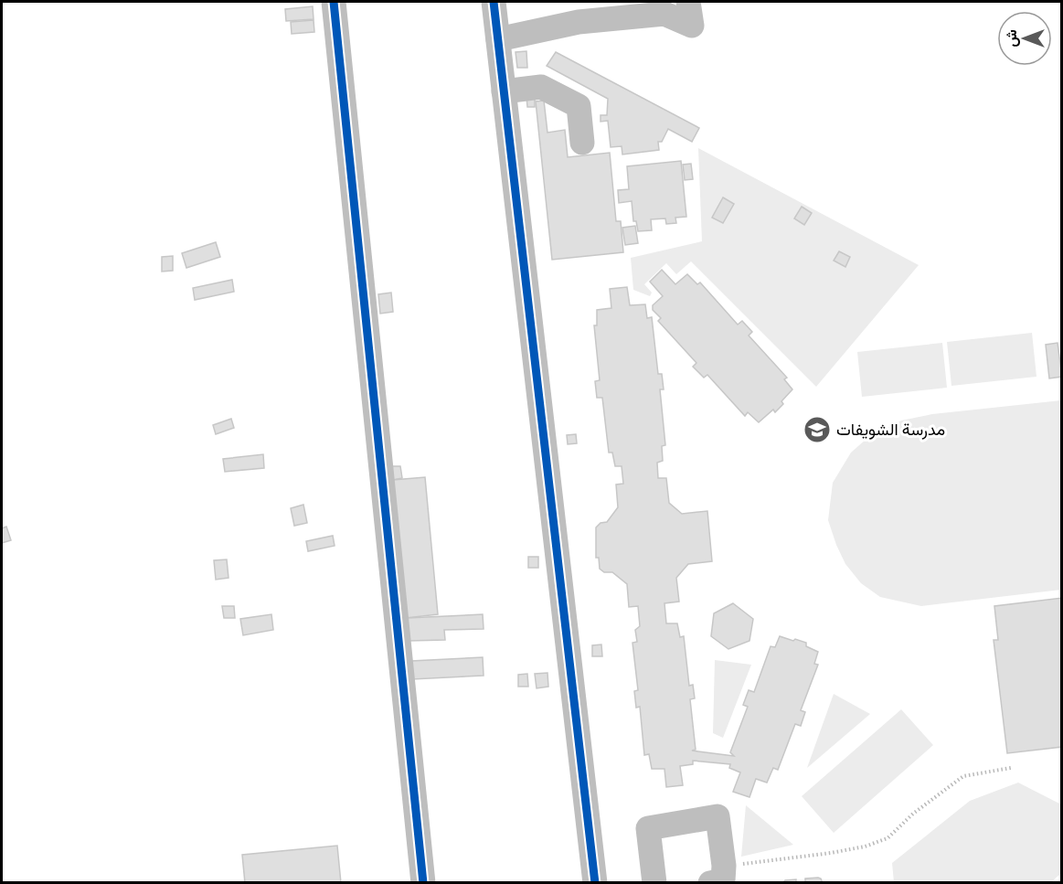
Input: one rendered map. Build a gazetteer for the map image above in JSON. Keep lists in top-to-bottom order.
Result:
{
  "places": {
    "school or university": ["مدرسة الشويفات"]
  },
  "north": "left"
}
